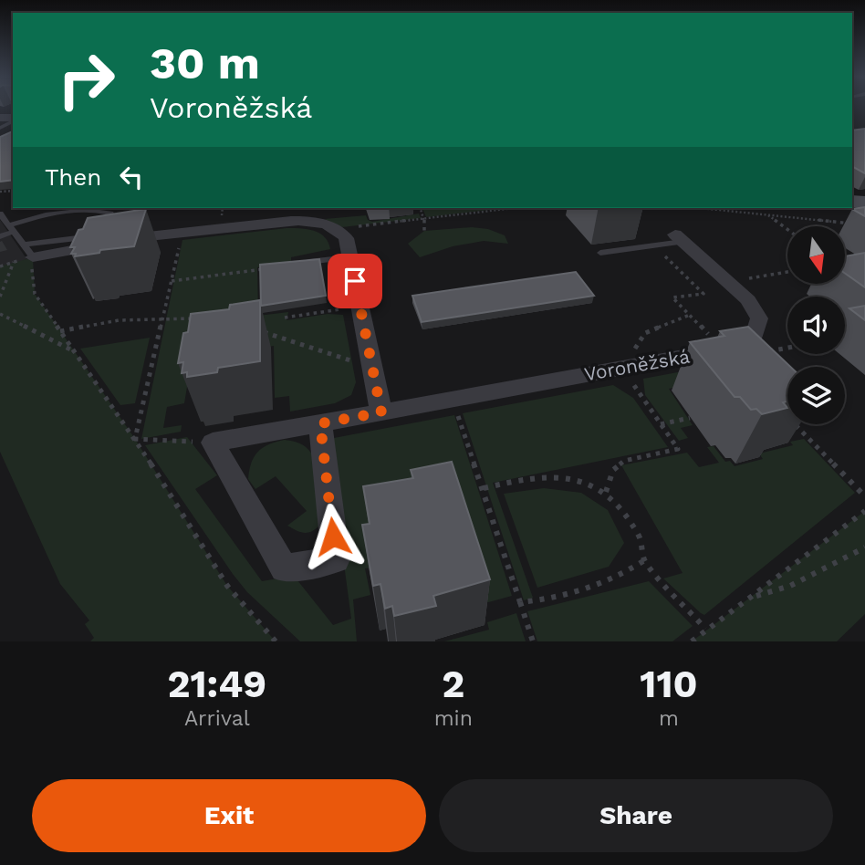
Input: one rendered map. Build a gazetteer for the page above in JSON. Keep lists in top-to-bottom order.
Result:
{
  "streets": {
    "street": ["Voroněžská"]
  },
  "north": "bottom",
  "page": {
    "turn": ["30 m", "Voroněžská"],
    "then": "Then",
    "eta": [
      "21:49",
      "Arrival",
      "2",
      "min",
      "110",
      "m"
    ],
    "buttons": ["Exit", "Share"]
  }
}
